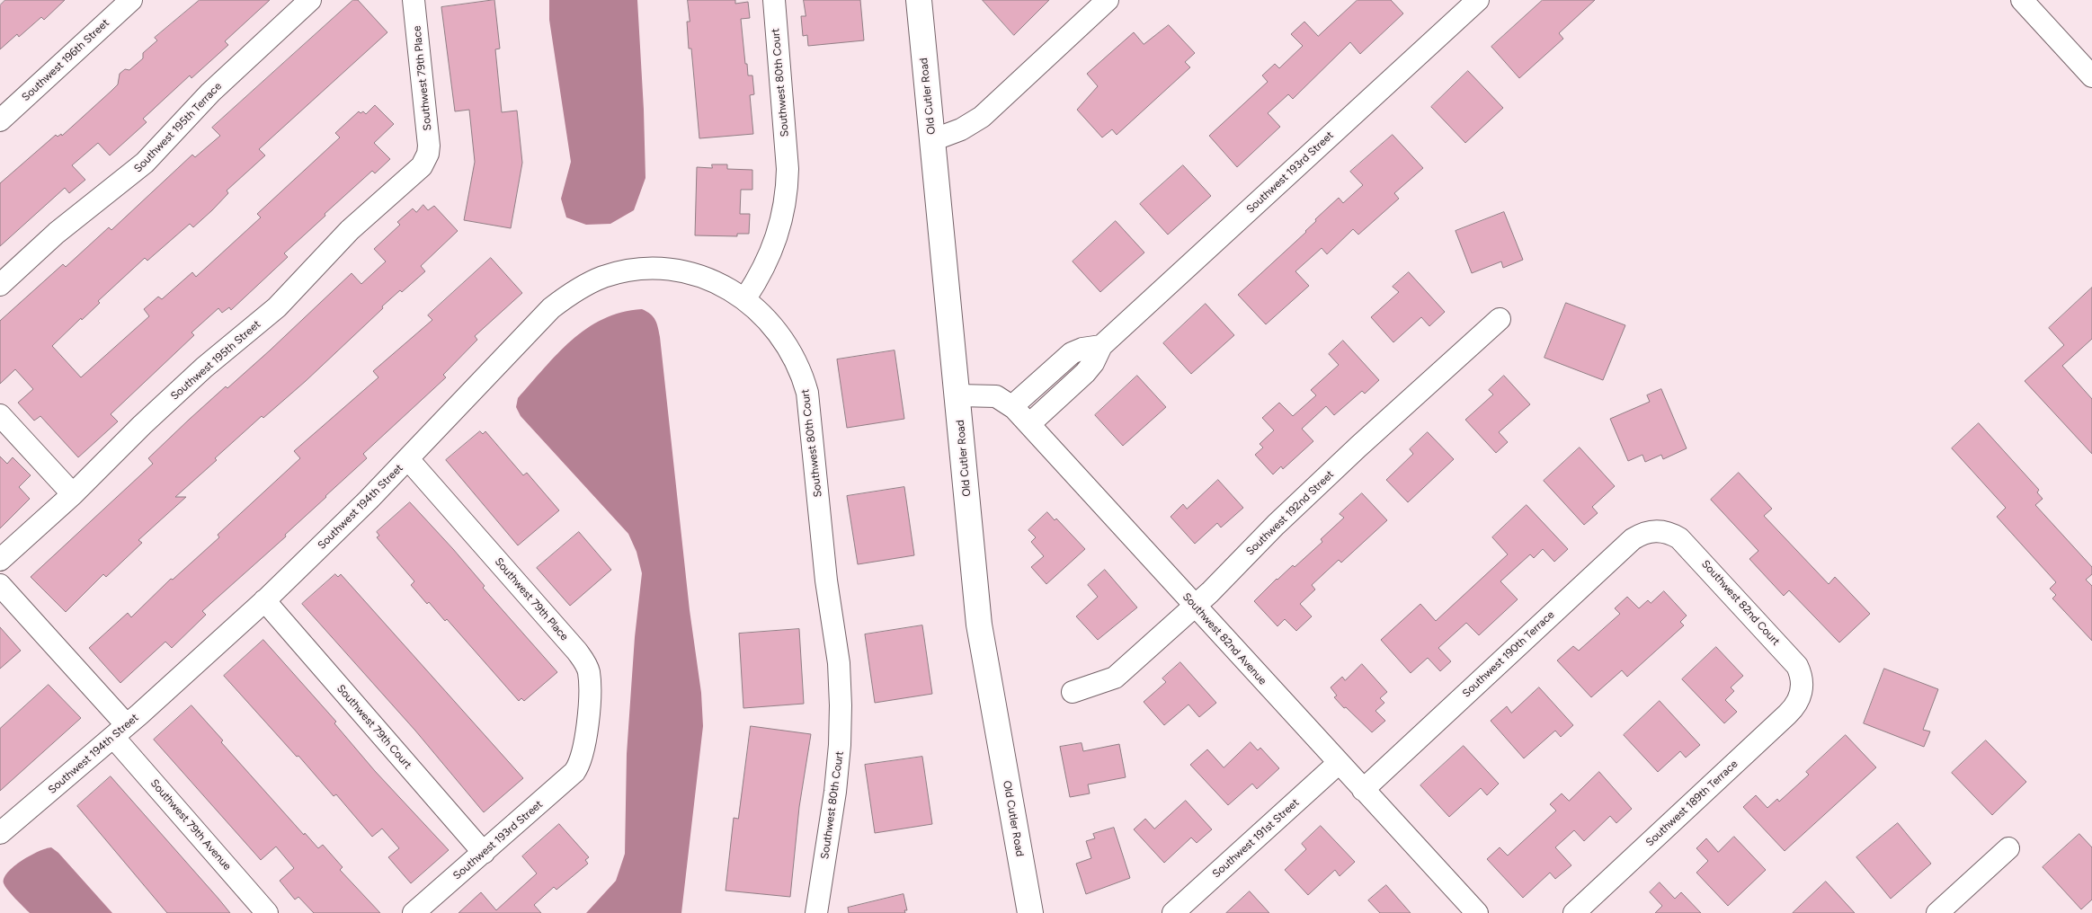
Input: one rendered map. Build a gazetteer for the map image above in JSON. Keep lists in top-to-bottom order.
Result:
{
  "streets": {
    "main road": ["Old Cutler Road"],
    "street": [
      "Southwest 196th Street",
      "Southwest 79th Place",
      "Southwest 80th Court",
      "Southwest 195th Terrace",
      "Southwest 193rd Street",
      "Southwest 195th Street",
      "Southwest 194th Street",
      "Southwest 192nd Street",
      "Southwest 82nd Court",
      "Southwest 82nd Avenue",
      "Southwest 190th Terrace",
      "Southwest 79th Court",
      "Southwest 189th Terrace",
      "Southwest 79th Avenue",
      "Southwest 191st Street"
    ]
  },
  "crossings": [
    ["Southwest 79th Place", "Southwest 193rd Street"],
    ["Southwest 79th Place", "Southwest 195th Street"],
    ["Southwest 79th Place", "Southwest 194th Street"],
    ["Southwest 80th Court", "Southwest 194th Street"],
    ["Old Cutler Road", "Southwest 82nd Avenue"],
    ["Southwest 193rd Street", "Southwest 82nd Avenue"],
    ["Southwest 193rd Street", "Southwest 79th Court"],
    ["Southwest 194th Street", "Southwest 79th Court"],
    ["Southwest 194th Street", "Southwest 79th Avenue"],
    ["Southwest 192nd Street", "Southwest 82nd Avenue"],
    ["Southwest 82nd Court", "Southwest 190th Terrace"],
    ["Southwest 82nd Court", "Southwest 189th Terrace"],
    ["Southwest 82nd Avenue", "Southwest 190th Terrace"],
    ["Southwest 82nd Avenue", "Southwest 191st Street"]
  ]
}
